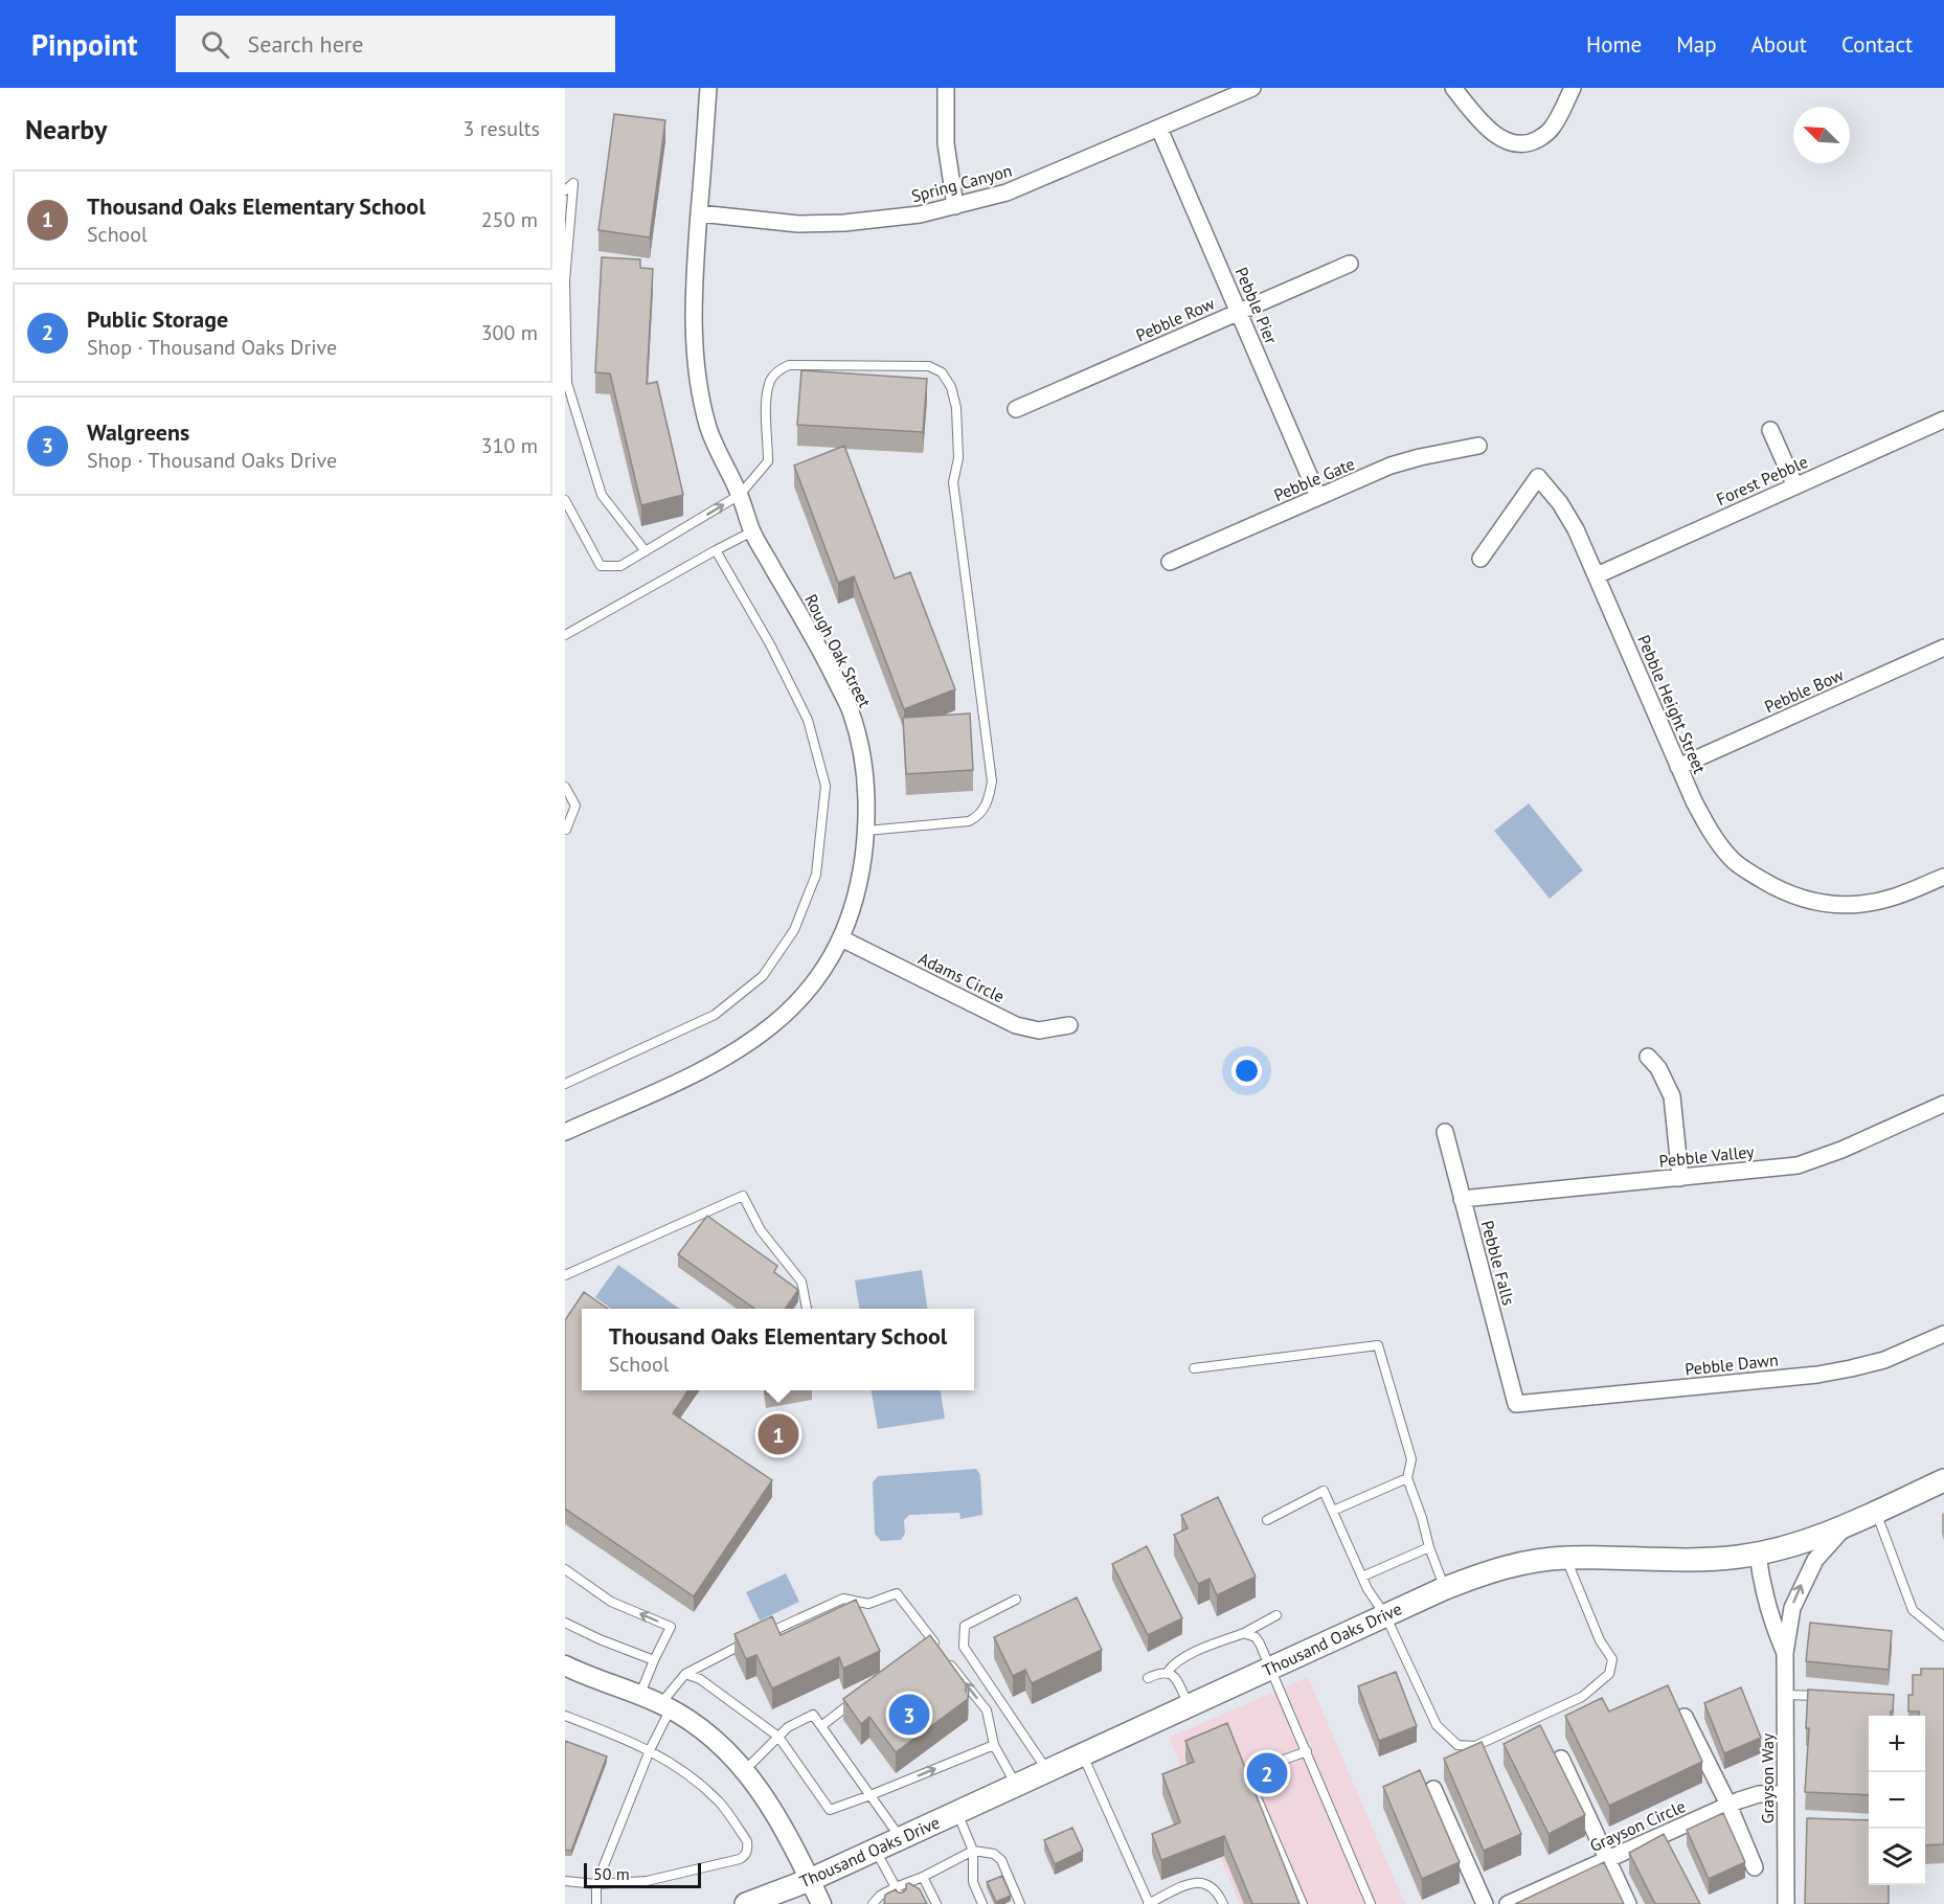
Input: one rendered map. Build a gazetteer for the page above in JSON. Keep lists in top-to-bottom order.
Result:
{
  "streets": {
    "main road": ["Thousand Oaks Drive"],
    "street": [
      "Spring Canyon",
      "Pebble Pier",
      "Pebble Row",
      "Pebble Gate",
      "Forest Pebble",
      "Rough Oak Street",
      "Pebble Bow",
      "Pebble Height Street",
      "Adams Circle",
      "Pebble Valley",
      "Pebble Falls",
      "Pebble Dawn",
      "Grayson Way",
      "Grayson Circle"
    ]
  },
  "crossings": [
    ["Spring Canyon", "Pebble Pier"],
    ["Spring Canyon", "Rough Oak Street"],
    ["Pebble Pier", "Pebble Row"],
    ["Pebble Pier", "Pebble Gate"],
    ["Forest Pebble", "Pebble Height Street"],
    ["Rough Oak Street", "Adams Circle"],
    ["Pebble Bow", "Pebble Height Street"],
    ["Pebble Valley", "Pebble Falls"],
    ["Pebble Falls", "Pebble Dawn"],
    ["Thousand Oaks Drive", "Grayson Way"],
    ["Grayson Way", "Grayson Circle"]
  ],
  "scale_bar": "50 m",
  "north": "top left",
  "page": {
    "header": "Pinpoint",
    "search": "Search here",
    "nav": [
      "Home",
      "Map",
      "About",
      "Contact"
    ],
    "heading": ["Nearby", "3 results"],
    "list": [
      {
        "mark": "1",
        "name": "Thousand Oaks Elementary School",
        "note": "School",
        "value": "250 m"
      },
      {
        "mark": "2",
        "name": "Public Storage",
        "note": "Shop · Thousand Oaks Drive",
        "value": "300 m"
      },
      {
        "mark": "3",
        "name": "Walgreens",
        "note": "Shop · Thousand Oaks Drive",
        "value": "310 m"
      }
    ],
    "popup": ["Thousand Oaks Elementary School", "School"],
    "pins": ["1", "3", "2"],
    "map_buttons": ["+", "−"],
    "scale": "50 m"
  }
}
